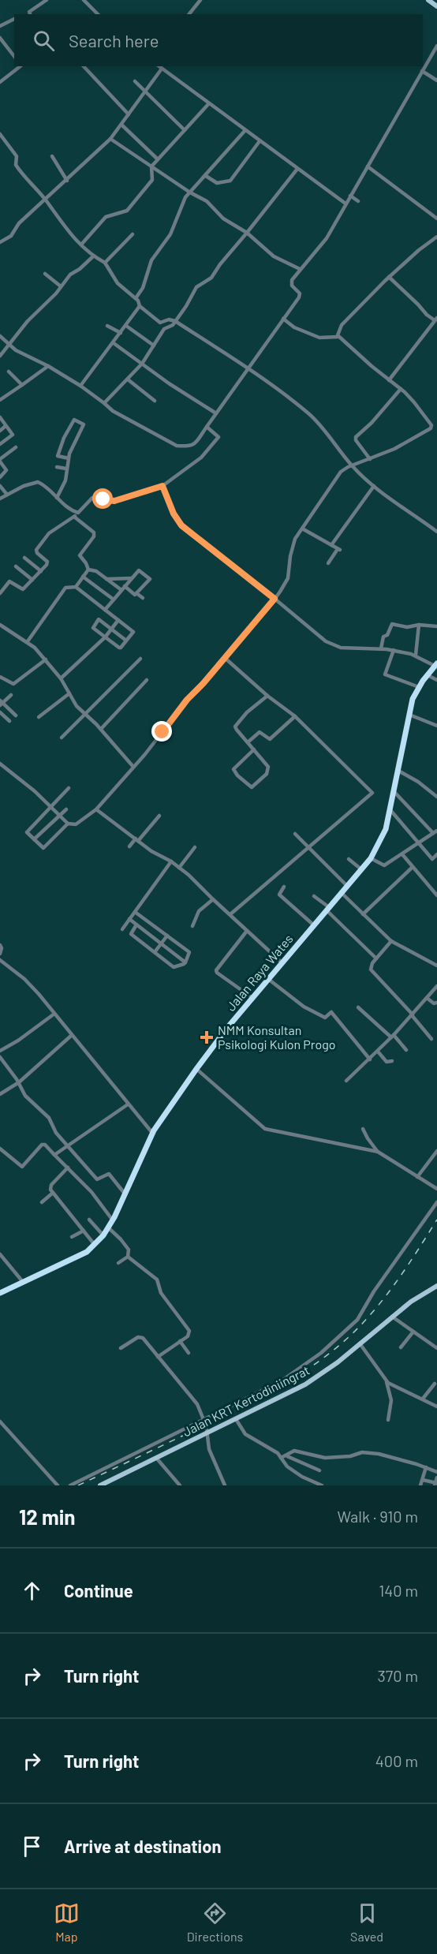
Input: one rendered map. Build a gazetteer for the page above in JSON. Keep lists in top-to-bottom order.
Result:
{
  "streets": {
    "highway": ["Jalan Raya Wates"],
    "main road": ["Jalan KRT Kertodiniingrat"]
  },
  "places": {
    "health": ["NMM Konsultan Psikologi Kulon Progo"]
  },
  "page": {
    "search": "Search here",
    "heading": ["12 min", "Walk · 910 m"],
    "list": [
      ["Continue", "140 m"],
      ["Turn right", "370 m"],
      ["Turn right", "400 m"],
      "Arrive at destination"
    ],
    "nav": ["Map", "Directions", "Saved"]
  }
}
